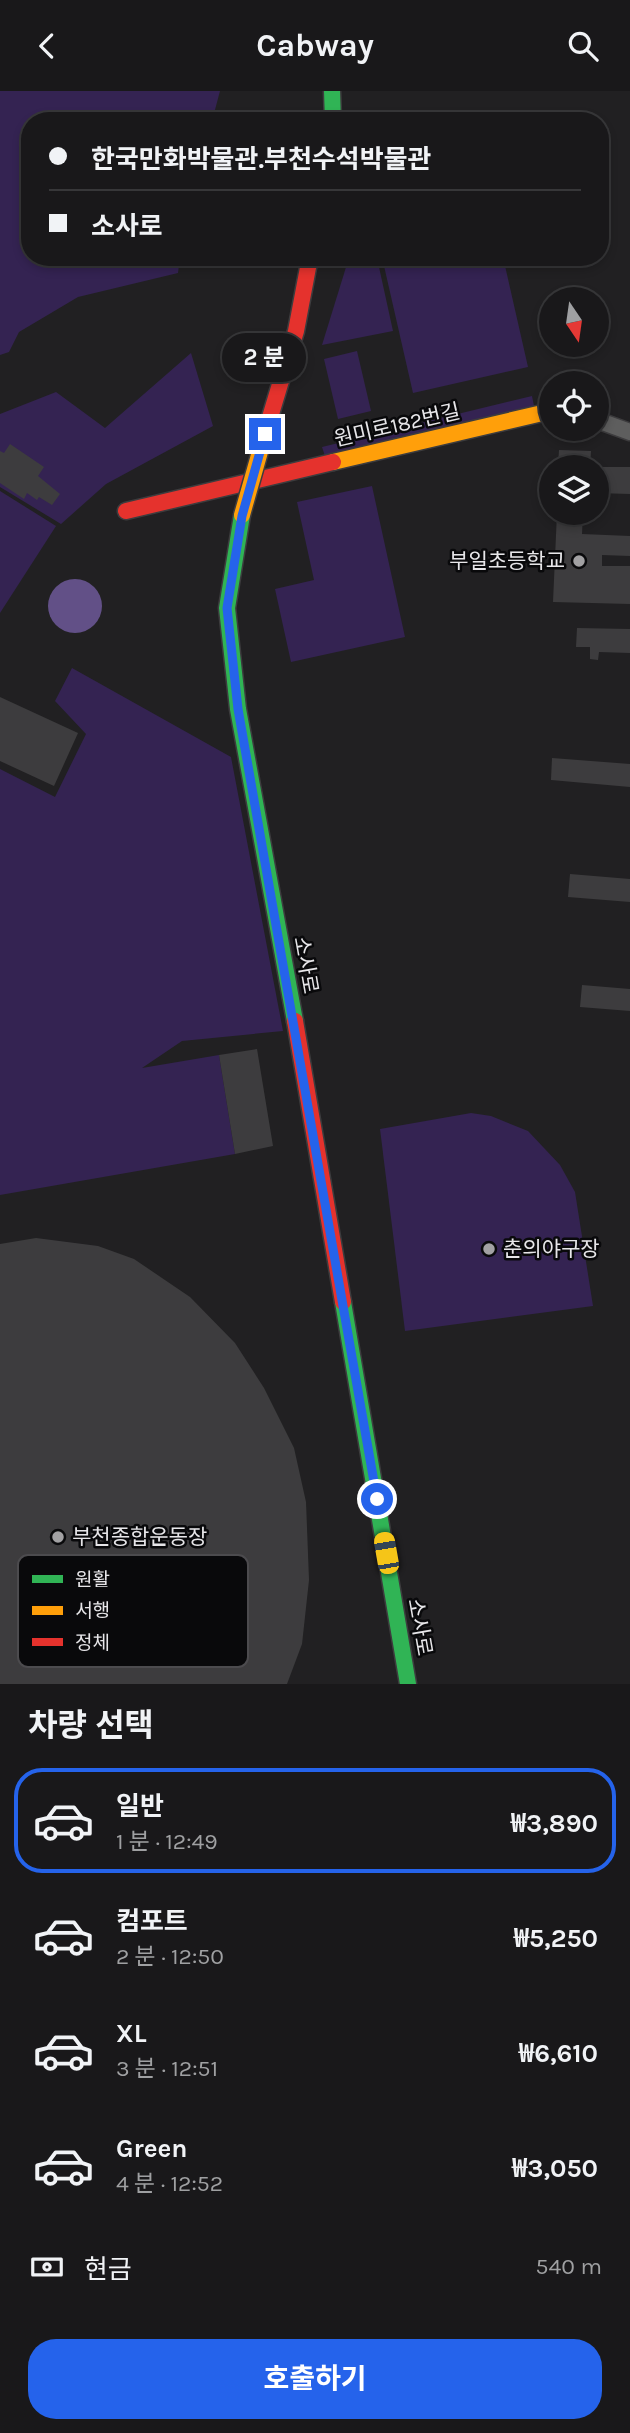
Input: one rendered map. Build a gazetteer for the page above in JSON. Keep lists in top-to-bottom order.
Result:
{
  "streets": {
    "street": ["원미로182번길", "소사로"]
  },
  "places": ["부일초등학교", "춘의야구장", "부천종합운동장"],
  "legend": ["원활", "서행", "정체"],
  "north": "bottom",
  "page": {
    "header": "Cabway",
    "banner": ["한국만화박물관.부천수석박물관", "소사로"],
    "bubble": "2 분",
    "heading": "차량 선택",
    "list": [
      {
        "name": "일반",
        "note": "1 분 · 12:49",
        "value": "₩3,890"
      },
      {
        "name": "컴포트",
        "note": "2 분 · 12:50",
        "value": "₩5,250"
      },
      {
        "name": "XL",
        "note": "3 분 · 12:51",
        "value": "₩6,610"
      },
      {
        "name": "Green",
        "note": "4 분 · 12:52",
        "value": "₩3,050"
      }
    ],
    "pay": ["현금", "540 m"],
    "buttons": "호출하기"
  }
}
